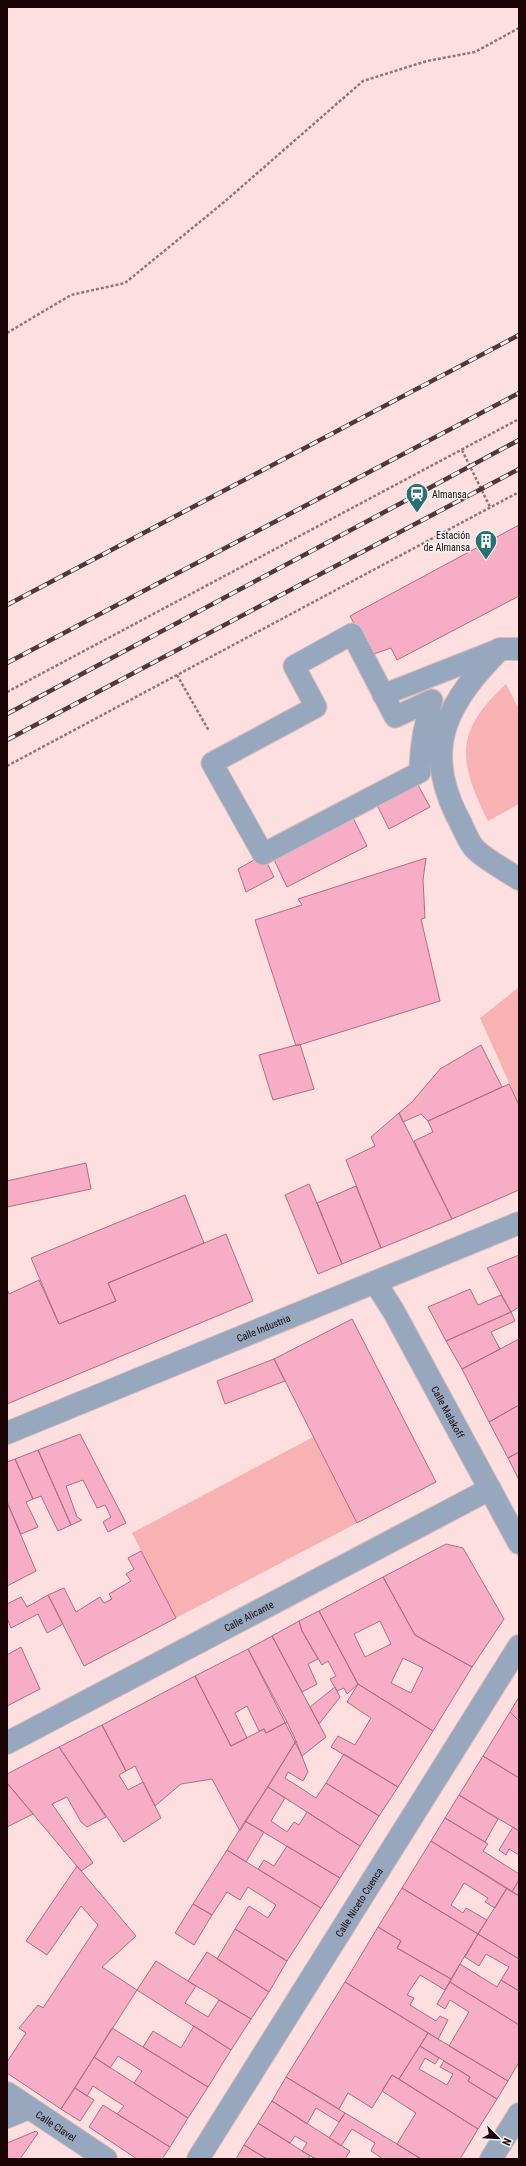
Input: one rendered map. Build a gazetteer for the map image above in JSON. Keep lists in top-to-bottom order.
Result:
{
  "streets": {
    "street": [
      "Calle Industria",
      "Calle Malakoff",
      "Calle Alicante",
      "Calle Niceto Cuenca",
      "Calle Clavel"
    ]
  },
  "crossings": [
    ["Calle Industria", "Calle Malakoff"],
    ["Calle Malakoff", "Calle Alicante"]
  ],
  "places": {
    "station": ["Almansa"],
    "building": ["Estación de Almansa"]
  },
  "north": "bottom right"
}
